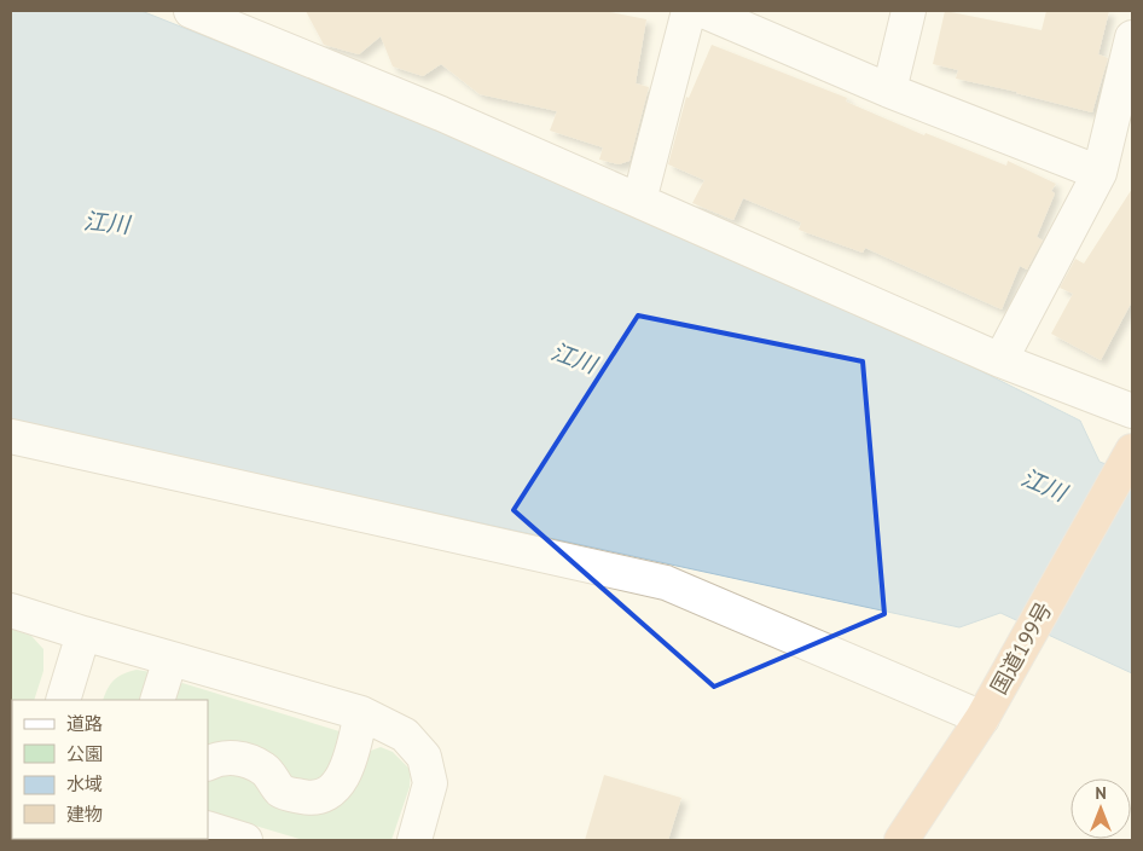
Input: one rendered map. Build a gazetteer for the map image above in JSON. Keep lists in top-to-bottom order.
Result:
{
  "streets": {
    "highway": ["国道199号"]
  },
  "water": ["江川"],
  "legend": [
    "道路",
    "公園",
    "水域",
    "建物"
  ],
  "north": "top"
}
